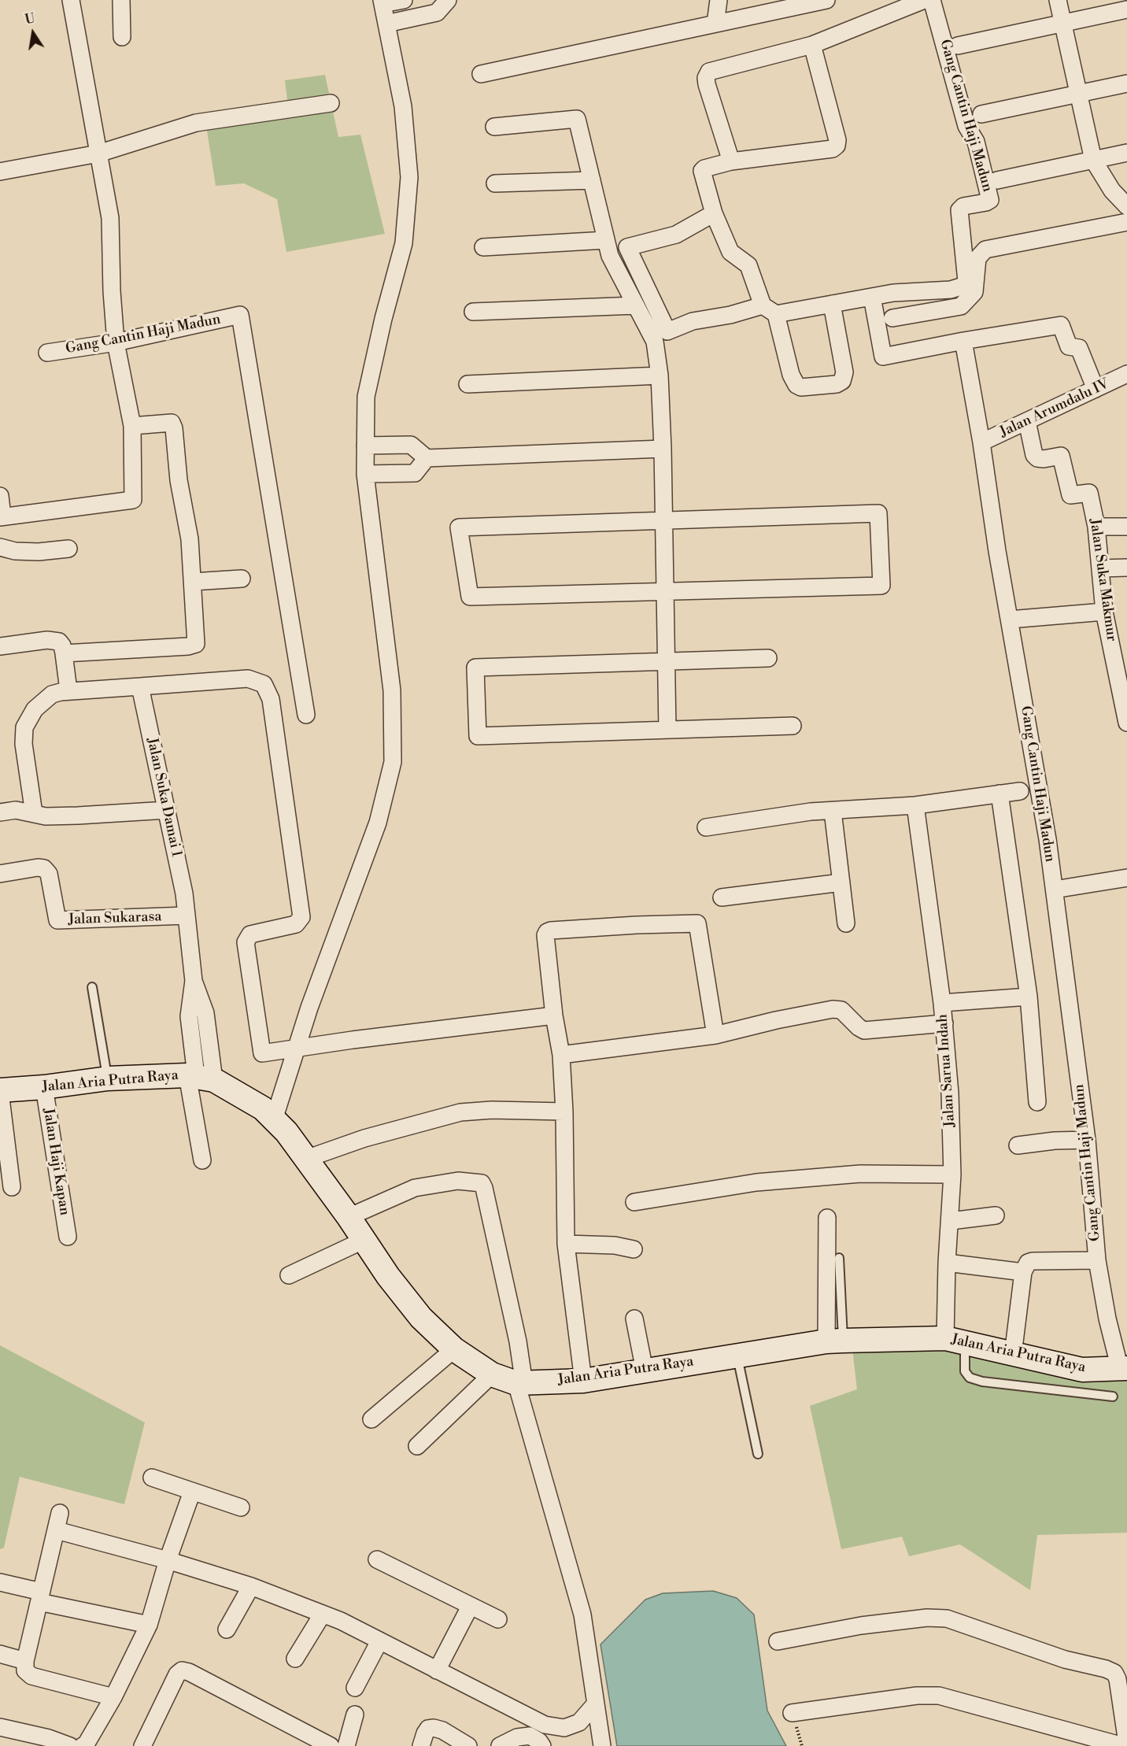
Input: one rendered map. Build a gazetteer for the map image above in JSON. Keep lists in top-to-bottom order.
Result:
{
  "streets": {
    "main road": ["Jalan Aria Putra Raya"],
    "street": [
      "Gang Cantin Haji Madun",
      "Jalan Arumdalu IV",
      "Jalan Suka Makmur",
      "Jalan Suka Damai 1",
      "Jalan Sukarasa",
      "Jalan Sarua Indah",
      "Jalan Haji Kapan"
    ]
  },
  "crossings": [
    ["Gang Cantin Haji Madun", "Jalan Arumdalu IV"],
    ["Gang Cantin Haji Madun", "Jalan Aria Putra Raya"],
    ["Jalan Arumdalu IV", "Jalan Suka Makmur"],
    ["Jalan Suka Damai 1", "Jalan Sukarasa"],
    ["Jalan Suka Damai 1", "Jalan Aria Putra Raya"],
    ["Jalan Sarua Indah", "Jalan Aria Putra Raya"],
    ["Jalan Aria Putra Raya", "Jalan Haji Kapan"]
  ],
  "north": "top"
}
